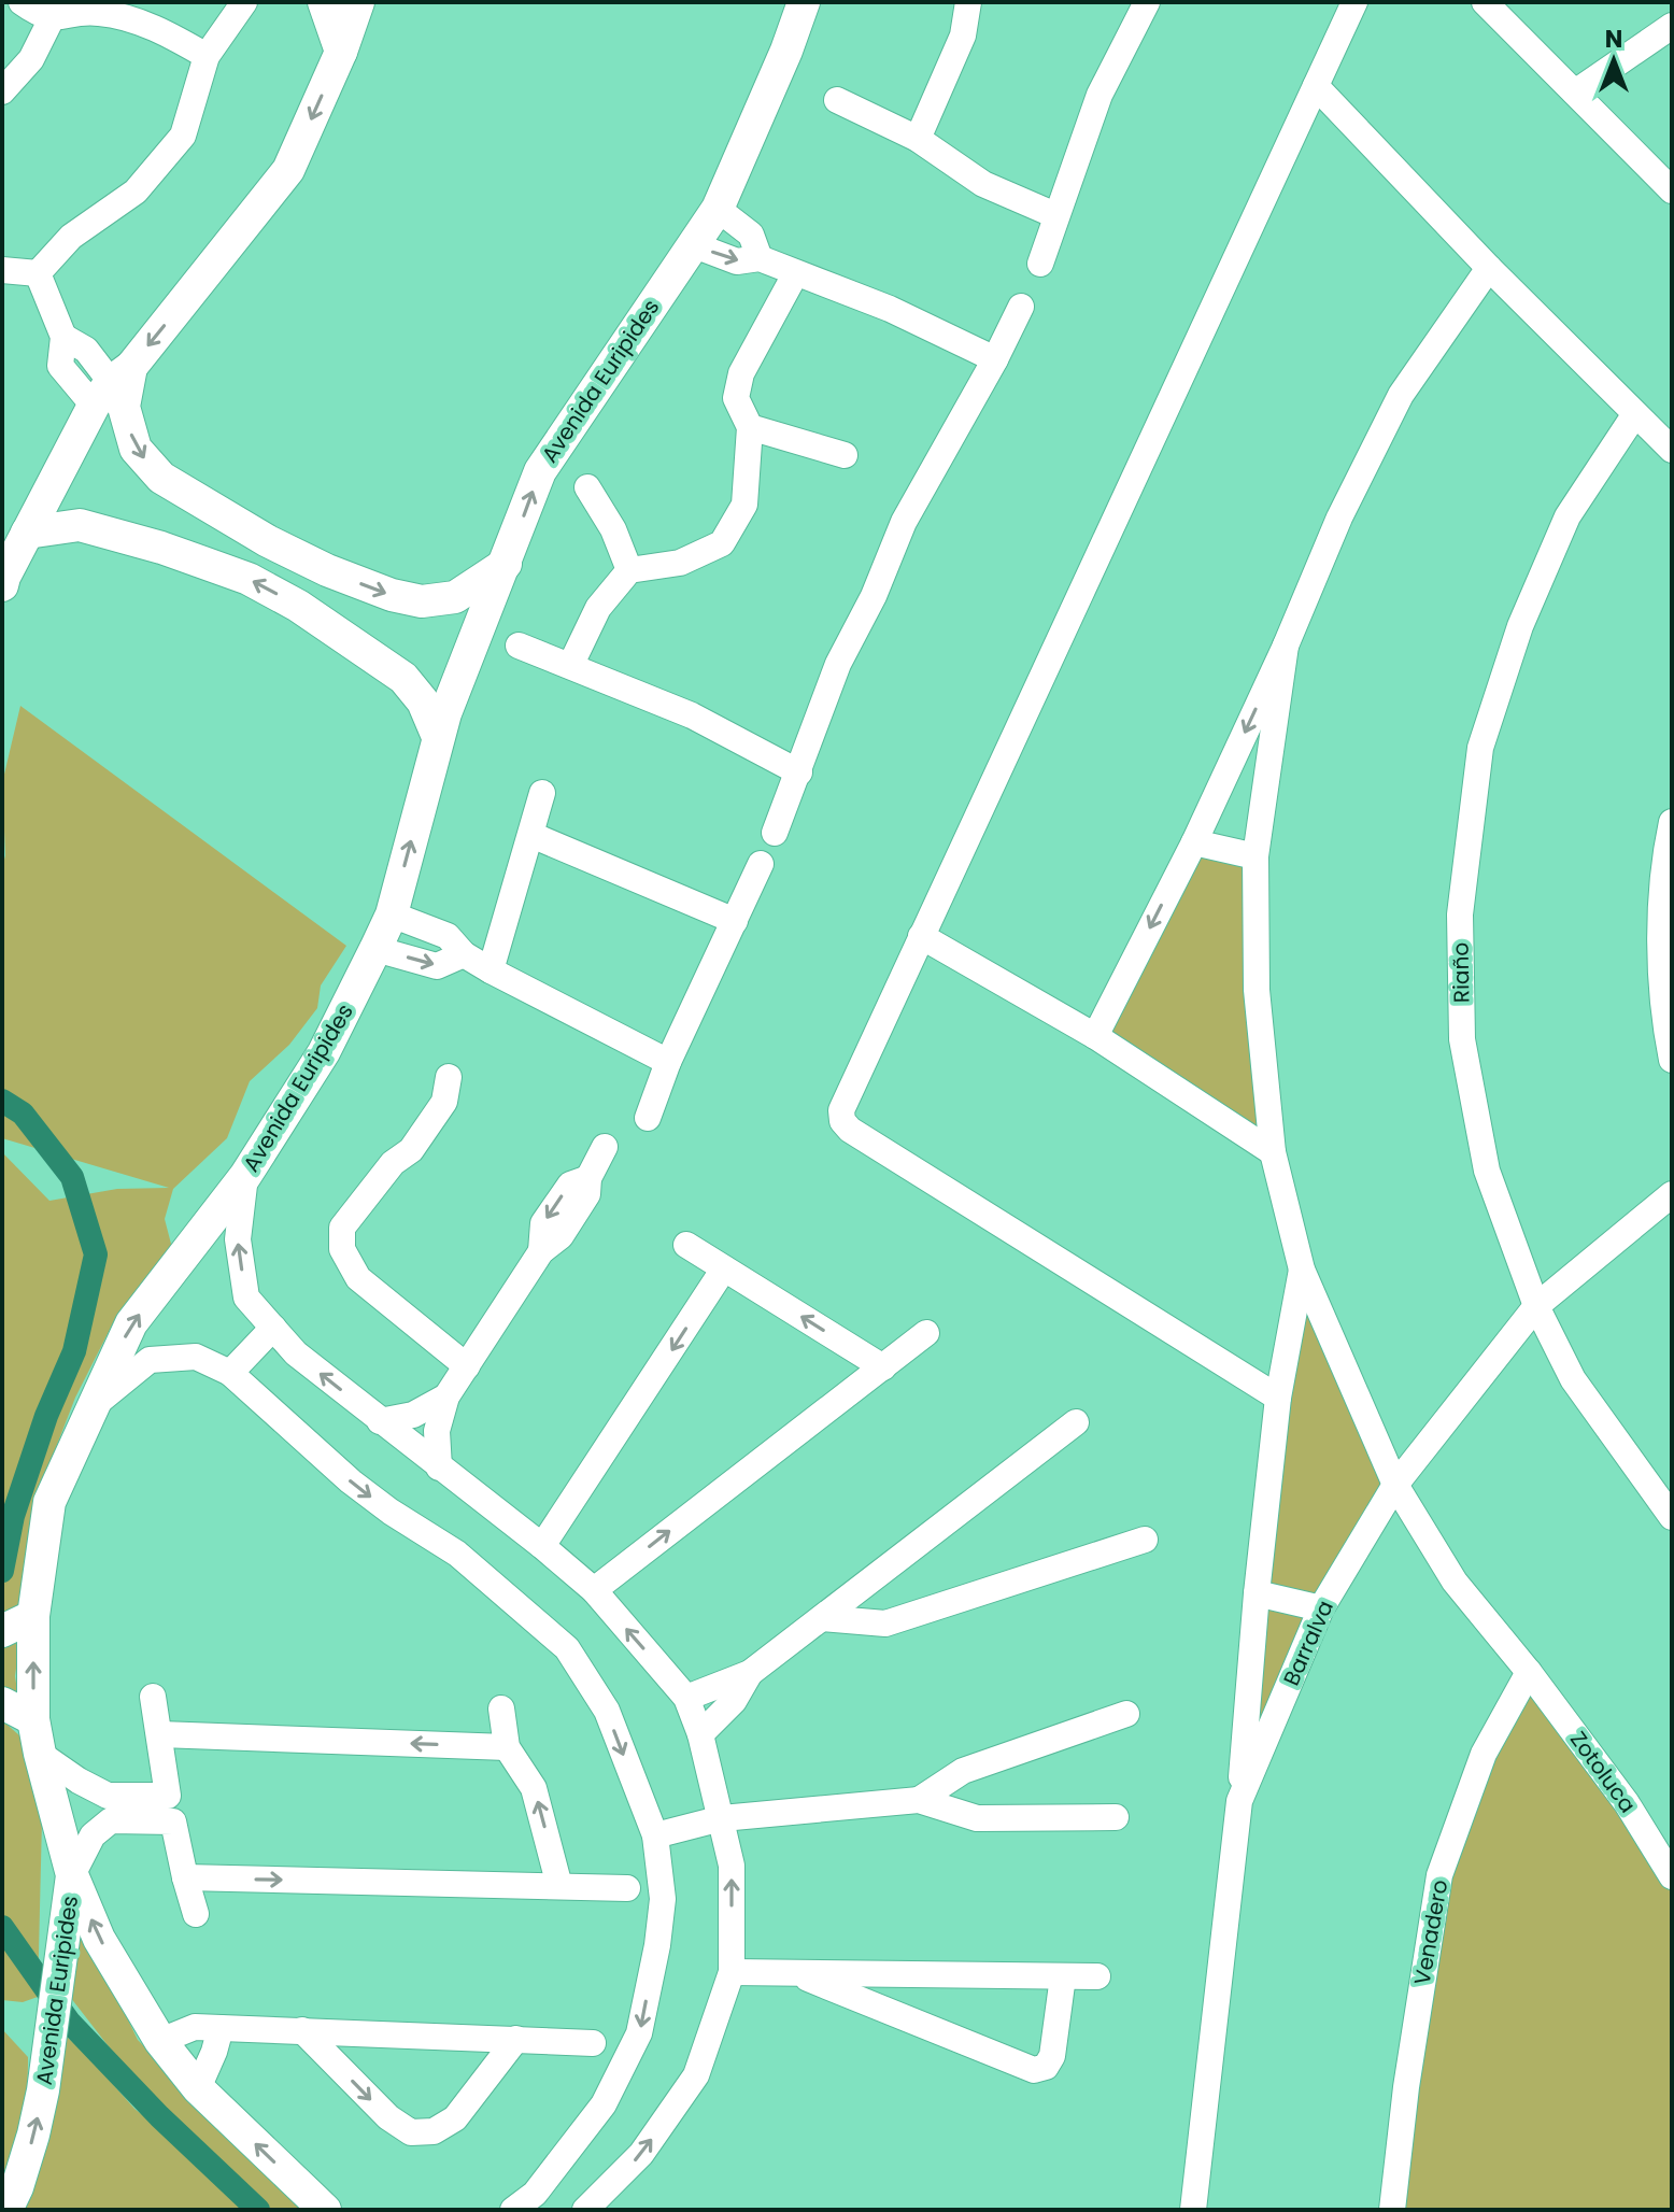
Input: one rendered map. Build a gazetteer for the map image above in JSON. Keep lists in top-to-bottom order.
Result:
{
  "streets": {
    "street": [
      "Avenida Euripides",
      "Riaño",
      "Barralva",
      "Zotoluca",
      "Venadero"
    ]
  },
  "crossings": [
    ["Riaño", "Barralva"],
    ["Barralva", "Zotoluca"],
    ["Zotoluca", "Venadero"]
  ],
  "north": "top"
}
